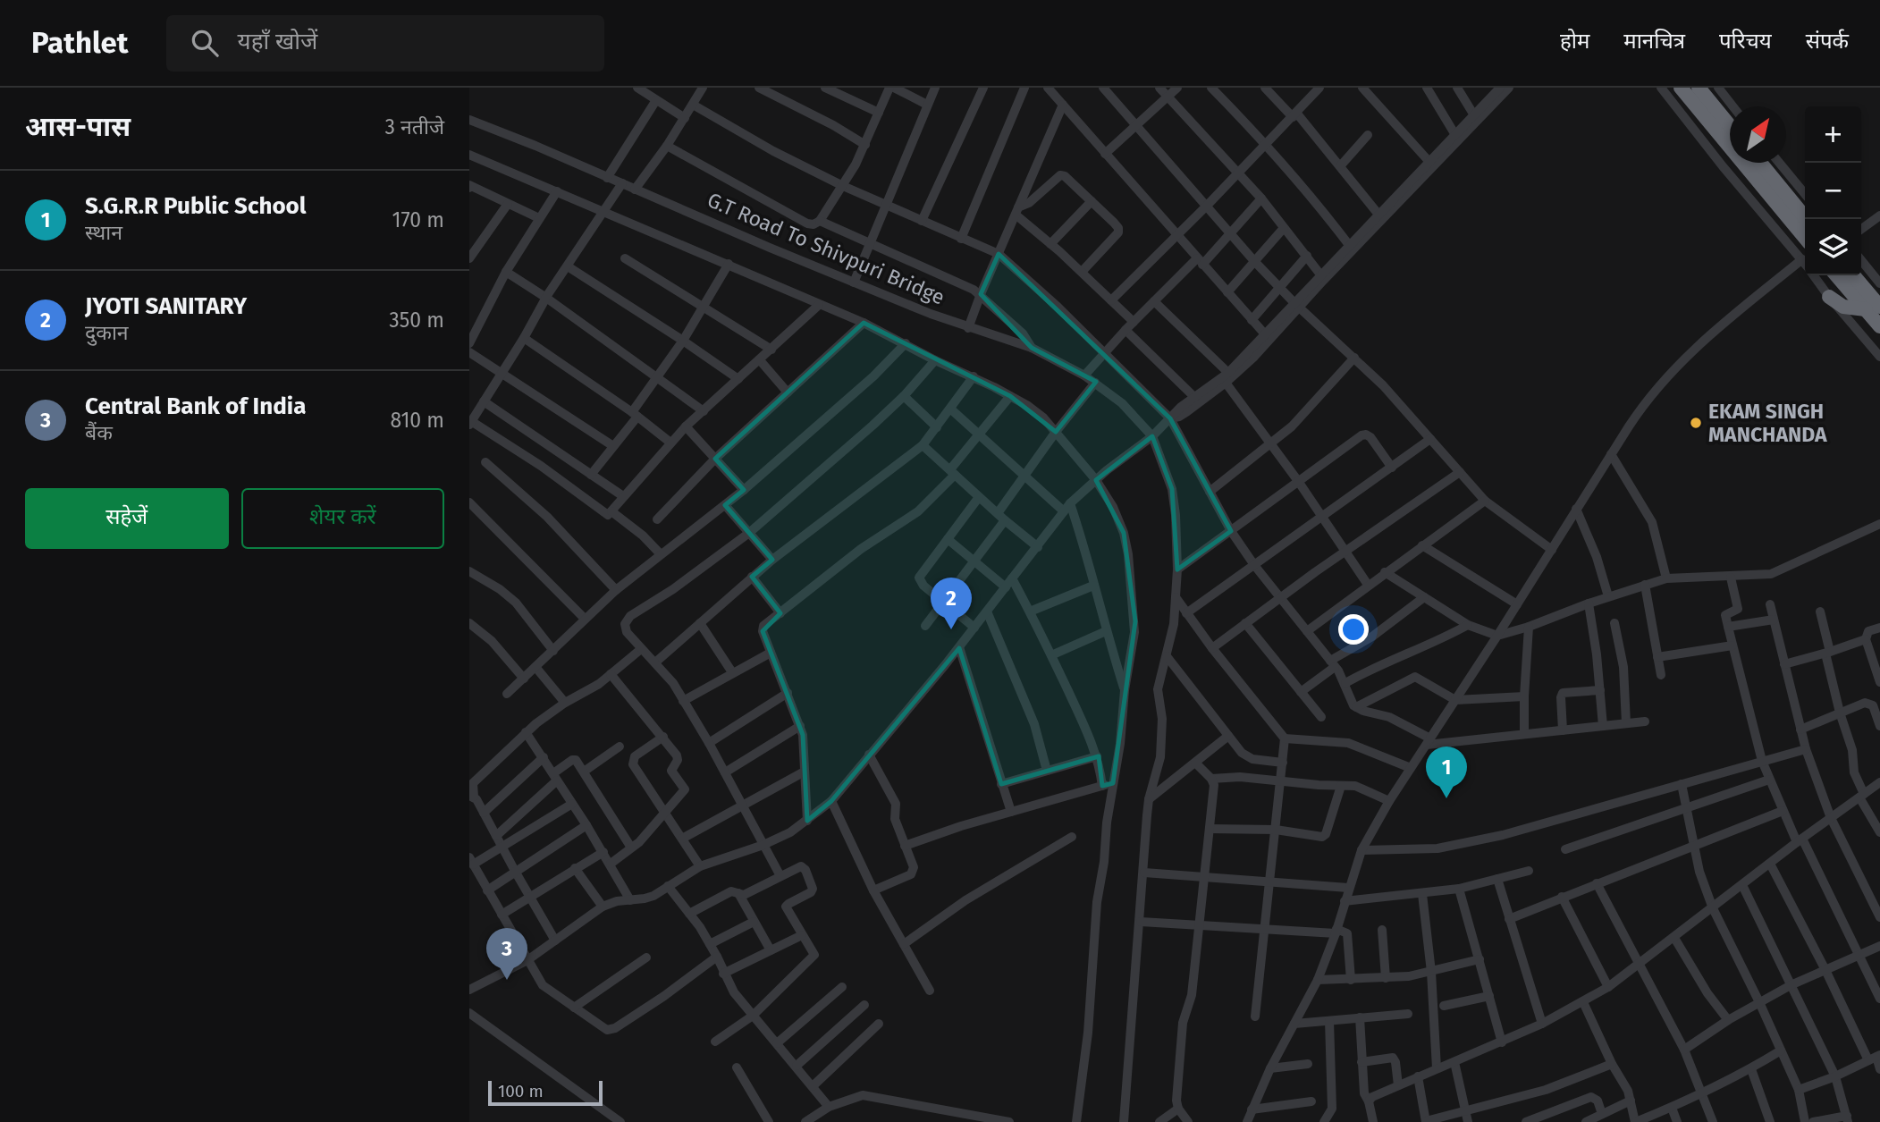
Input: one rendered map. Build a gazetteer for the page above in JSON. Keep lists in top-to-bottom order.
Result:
{
  "streets": {
    "street": ["G.T Road To Shivpuri Bridge"]
  },
  "places": ["EKAM SINGH MANCHANDA"],
  "scale_bar": "100 m",
  "north": "top right",
  "page": {
    "header": "Pathlet",
    "search": "यहाँ खोजें",
    "nav": [
      "होम",
      "मानचित्र",
      "परिचय",
      "संपर्क"
    ],
    "heading": ["आस-पास", "3 नतीजे"],
    "map_buttons": ["+", "−"],
    "list": [
      {
        "mark": "1",
        "name": "S.G.R.R Public School",
        "note": "स्थान",
        "value": "170 m"
      },
      {
        "mark": "2",
        "name": "JYOTI SANITARY",
        "note": "दुकान",
        "value": "350 m"
      },
      {
        "mark": "3",
        "name": "Central Bank of India",
        "note": "बैंक",
        "value": "810 m"
      }
    ],
    "buttons": ["सहेजें", "शेयर करें"],
    "pins": ["2", "1", "3"],
    "scale": "100 m"
  }
}
